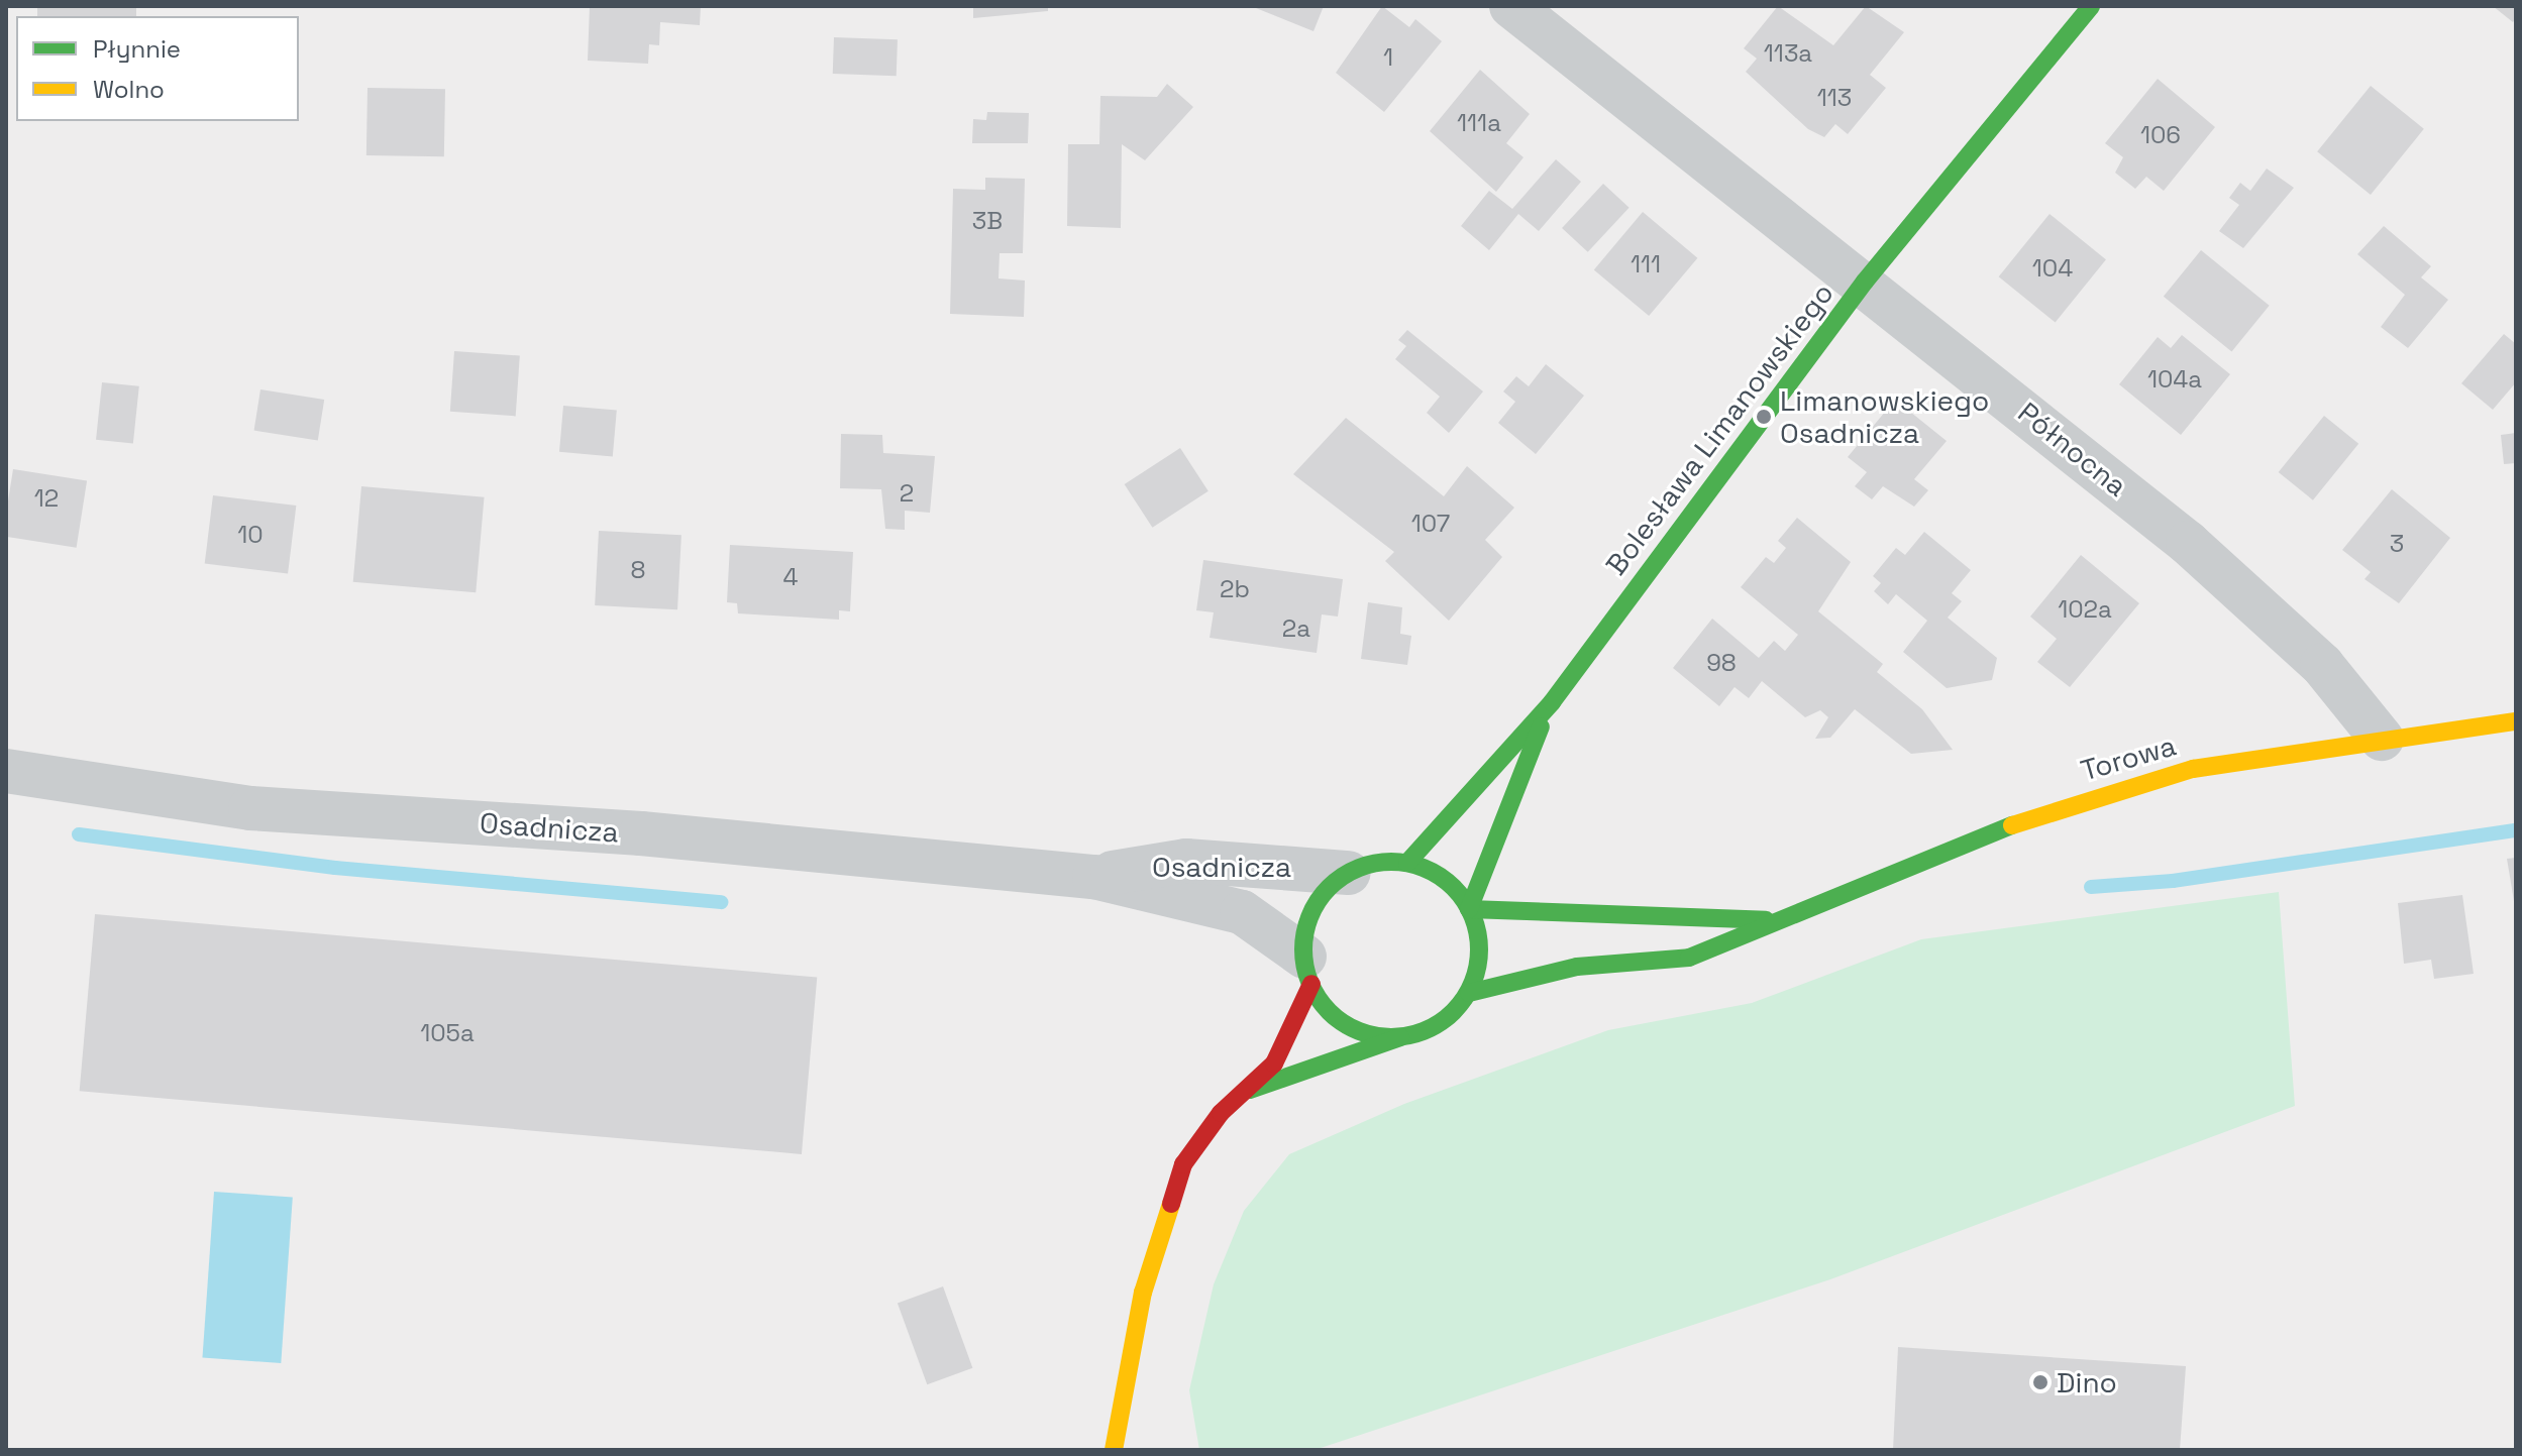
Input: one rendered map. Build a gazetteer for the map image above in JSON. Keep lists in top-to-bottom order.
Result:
{
  "streets": {
    "street": [
      "Bolesława Limanowskiego",
      "Północna",
      "Torowa",
      "Osadnicza"
    ]
  },
  "crossings": [
    ["Bolesława Limanowskiego", "Północna"],
    ["Bolesława Limanowskiego", "Torowa"],
    ["Bolesława Limanowskiego", "Osadnicza"],
    ["Północna", "Torowa"],
    ["Torowa", "Osadnicza"]
  ],
  "places": ["Limanowskiego Osadnicza", "Dino"],
  "house_numbers": [
    "113a",
    "1",
    "113",
    "111a",
    "106",
    "3B",
    "111",
    "104",
    "104a",
    "2",
    "12",
    "107",
    "10",
    "3",
    "8",
    "4",
    "2b",
    "102a",
    "2a",
    "98",
    "105a"
  ],
  "legend": ["Płynnie", "Wolno"]
}
